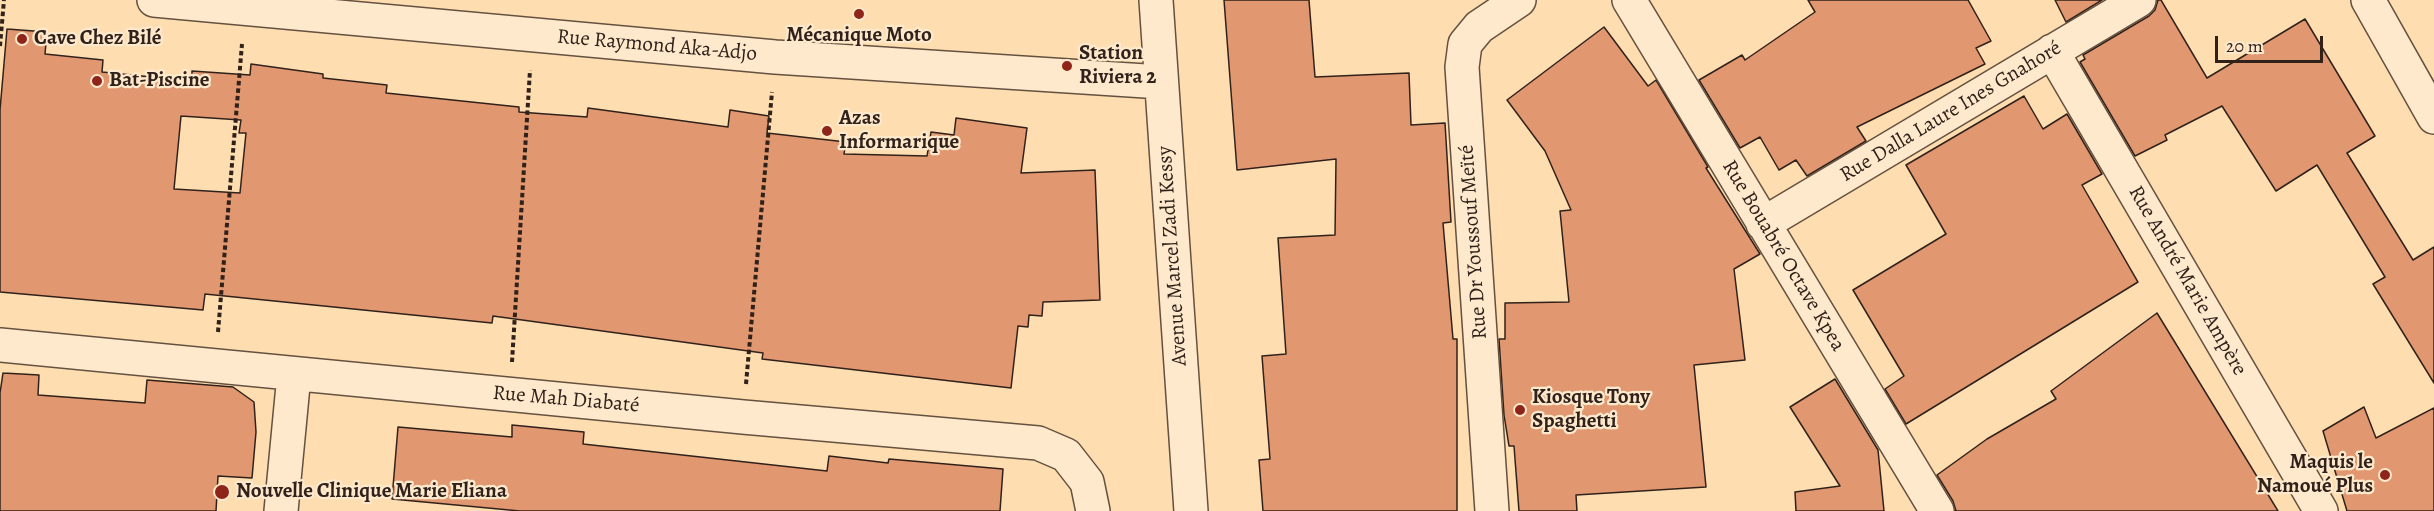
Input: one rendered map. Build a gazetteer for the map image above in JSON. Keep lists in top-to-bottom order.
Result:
{
  "streets": {
    "street": [
      "Rue Raymond Aka-Adjo",
      "Rue Dalla Laure Ines Gnahoré",
      "Rue Dr Youssouf Meïté",
      "Avenue Marcel Zadi Kessy",
      "Rue Bouabré Octave Kpea",
      "Rue André Marie Ampère",
      "Rue Mah Diabaté"
    ]
  },
  "crossings": [
    ["Rue Raymond Aka-Adjo", "Avenue Marcel Zadi Kessy"],
    ["Rue Dalla Laure Ines Gnahoré", "Rue Bouabré Octave Kpea"],
    ["Rue Dalla Laure Ines Gnahoré", "Rue André Marie Ampère"]
  ],
  "places": [
    "Mécanique Moto",
    "Cave Chez Bilé",
    "Station Riviera 2",
    "Bat-Piscine",
    "Azas Informarique",
    "Kiosque Tony Spaghetti",
    "Maquis le Namoué Plus",
    "Nouvelle Clinique Marie Eliana"
  ],
  "scale_bar": "20 m"
}
